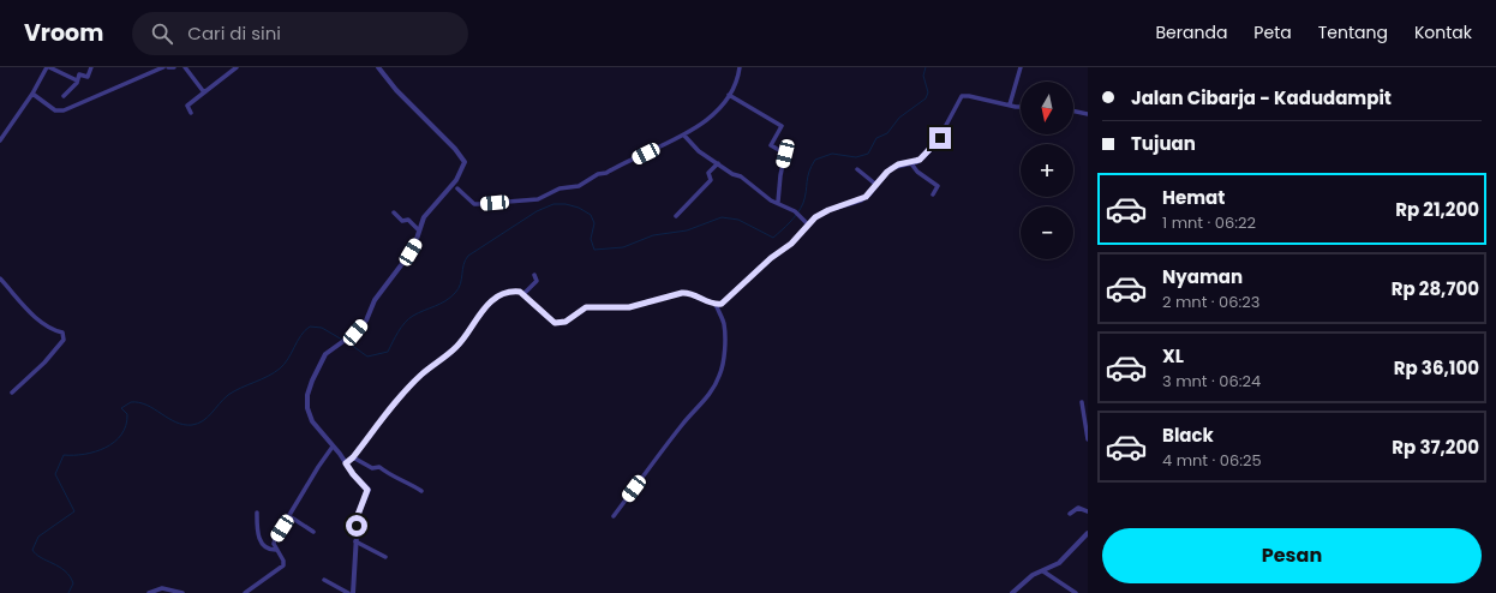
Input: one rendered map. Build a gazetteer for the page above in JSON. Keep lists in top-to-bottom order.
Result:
{
  "north": "bottom",
  "page": {
    "header": "Vroom",
    "search": "Cari di sini",
    "nav": [
      "Beranda",
      "Peta",
      "Tentang",
      "Kontak"
    ],
    "banner": ["Jalan Cibarja - Kadudampit", "Tujuan"],
    "map_buttons": ["+", "−"],
    "list": [
      {
        "name": "Hemat",
        "note": "1 mnt · 06:22",
        "value": "Rp 21,200"
      },
      {
        "name": "Nyaman",
        "note": "2 mnt · 06:23",
        "value": "Rp 28,700"
      },
      {
        "name": "XL",
        "note": "3 mnt · 06:24",
        "value": "Rp 36,100"
      },
      {
        "name": "Black",
        "note": "4 mnt · 06:25",
        "value": "Rp 37,200"
      }
    ],
    "buttons": "Pesan"
  }
}
